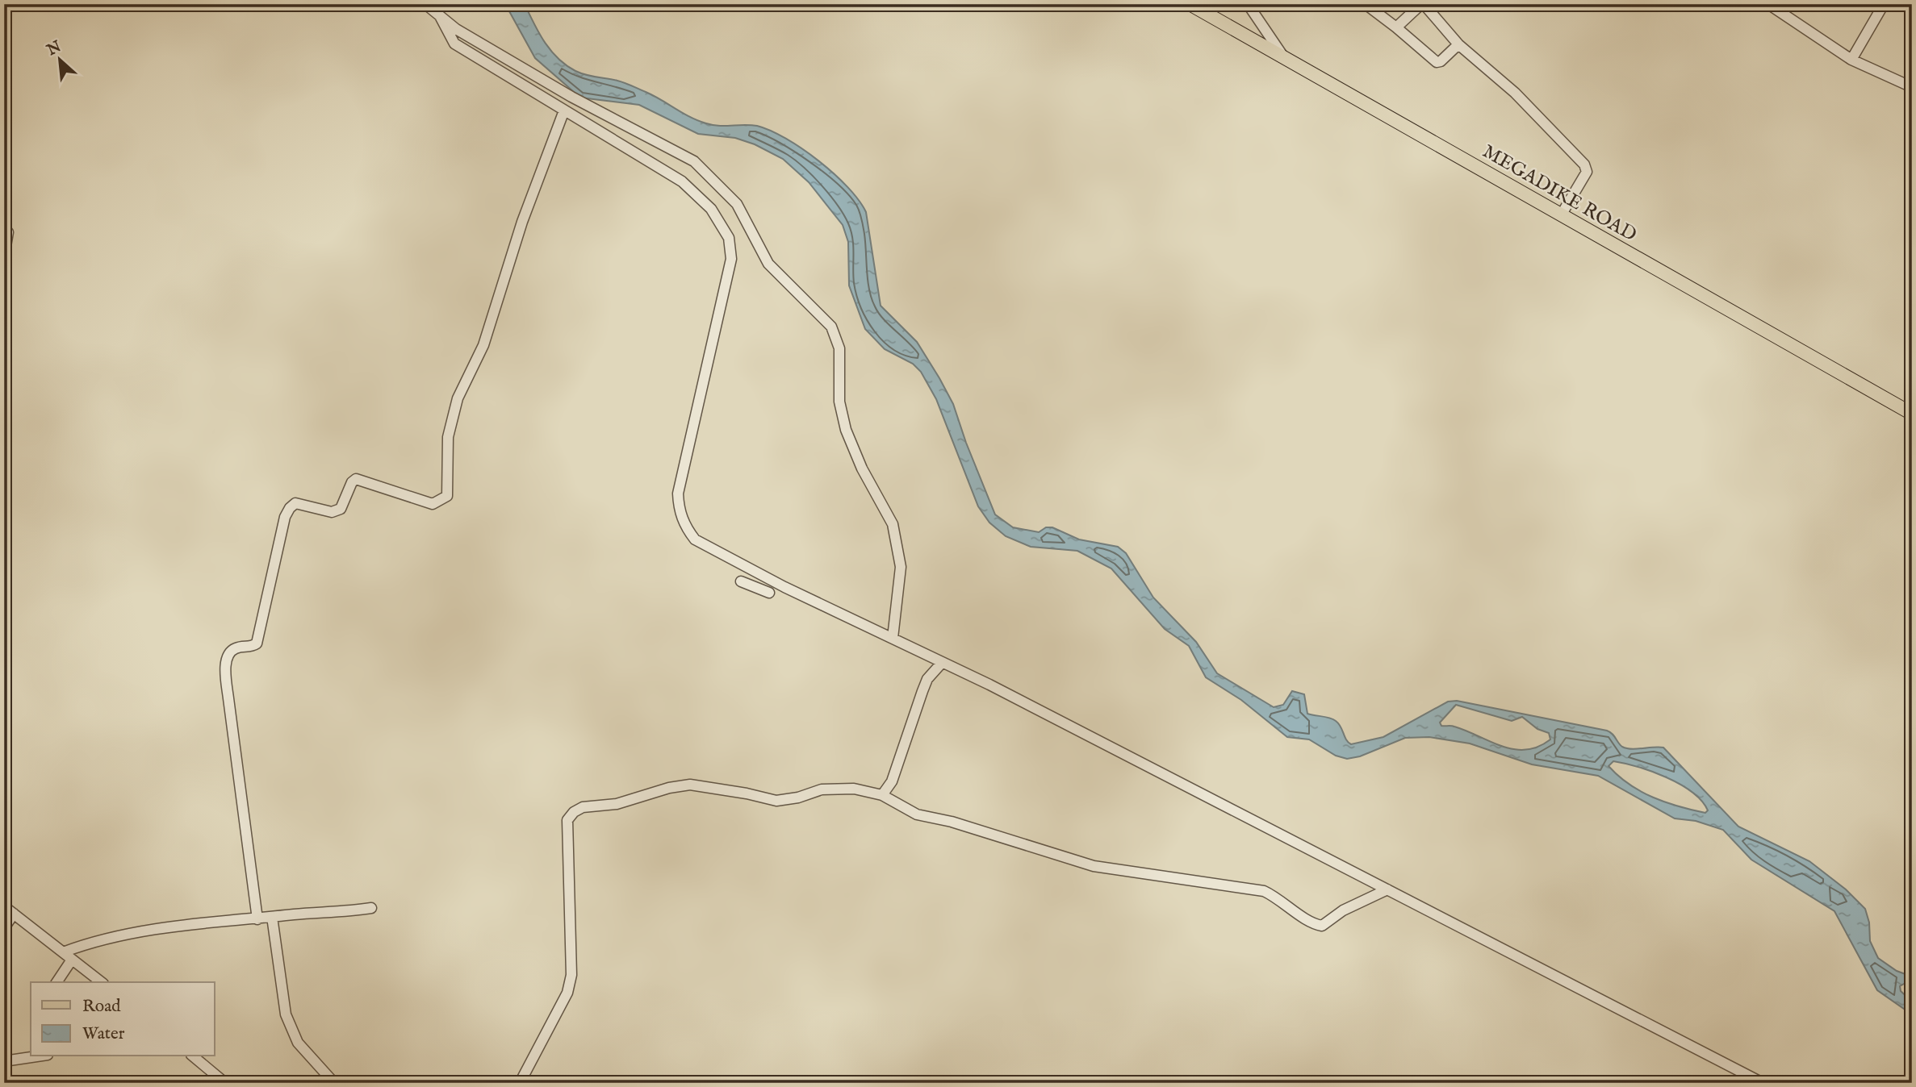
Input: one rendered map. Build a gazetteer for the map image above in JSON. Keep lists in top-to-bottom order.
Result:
{
  "streets": {
    "main road": ["MEGADIKE ROAD"]
  },
  "legend": ["Road", "Water"],
  "north": "top left"
}
